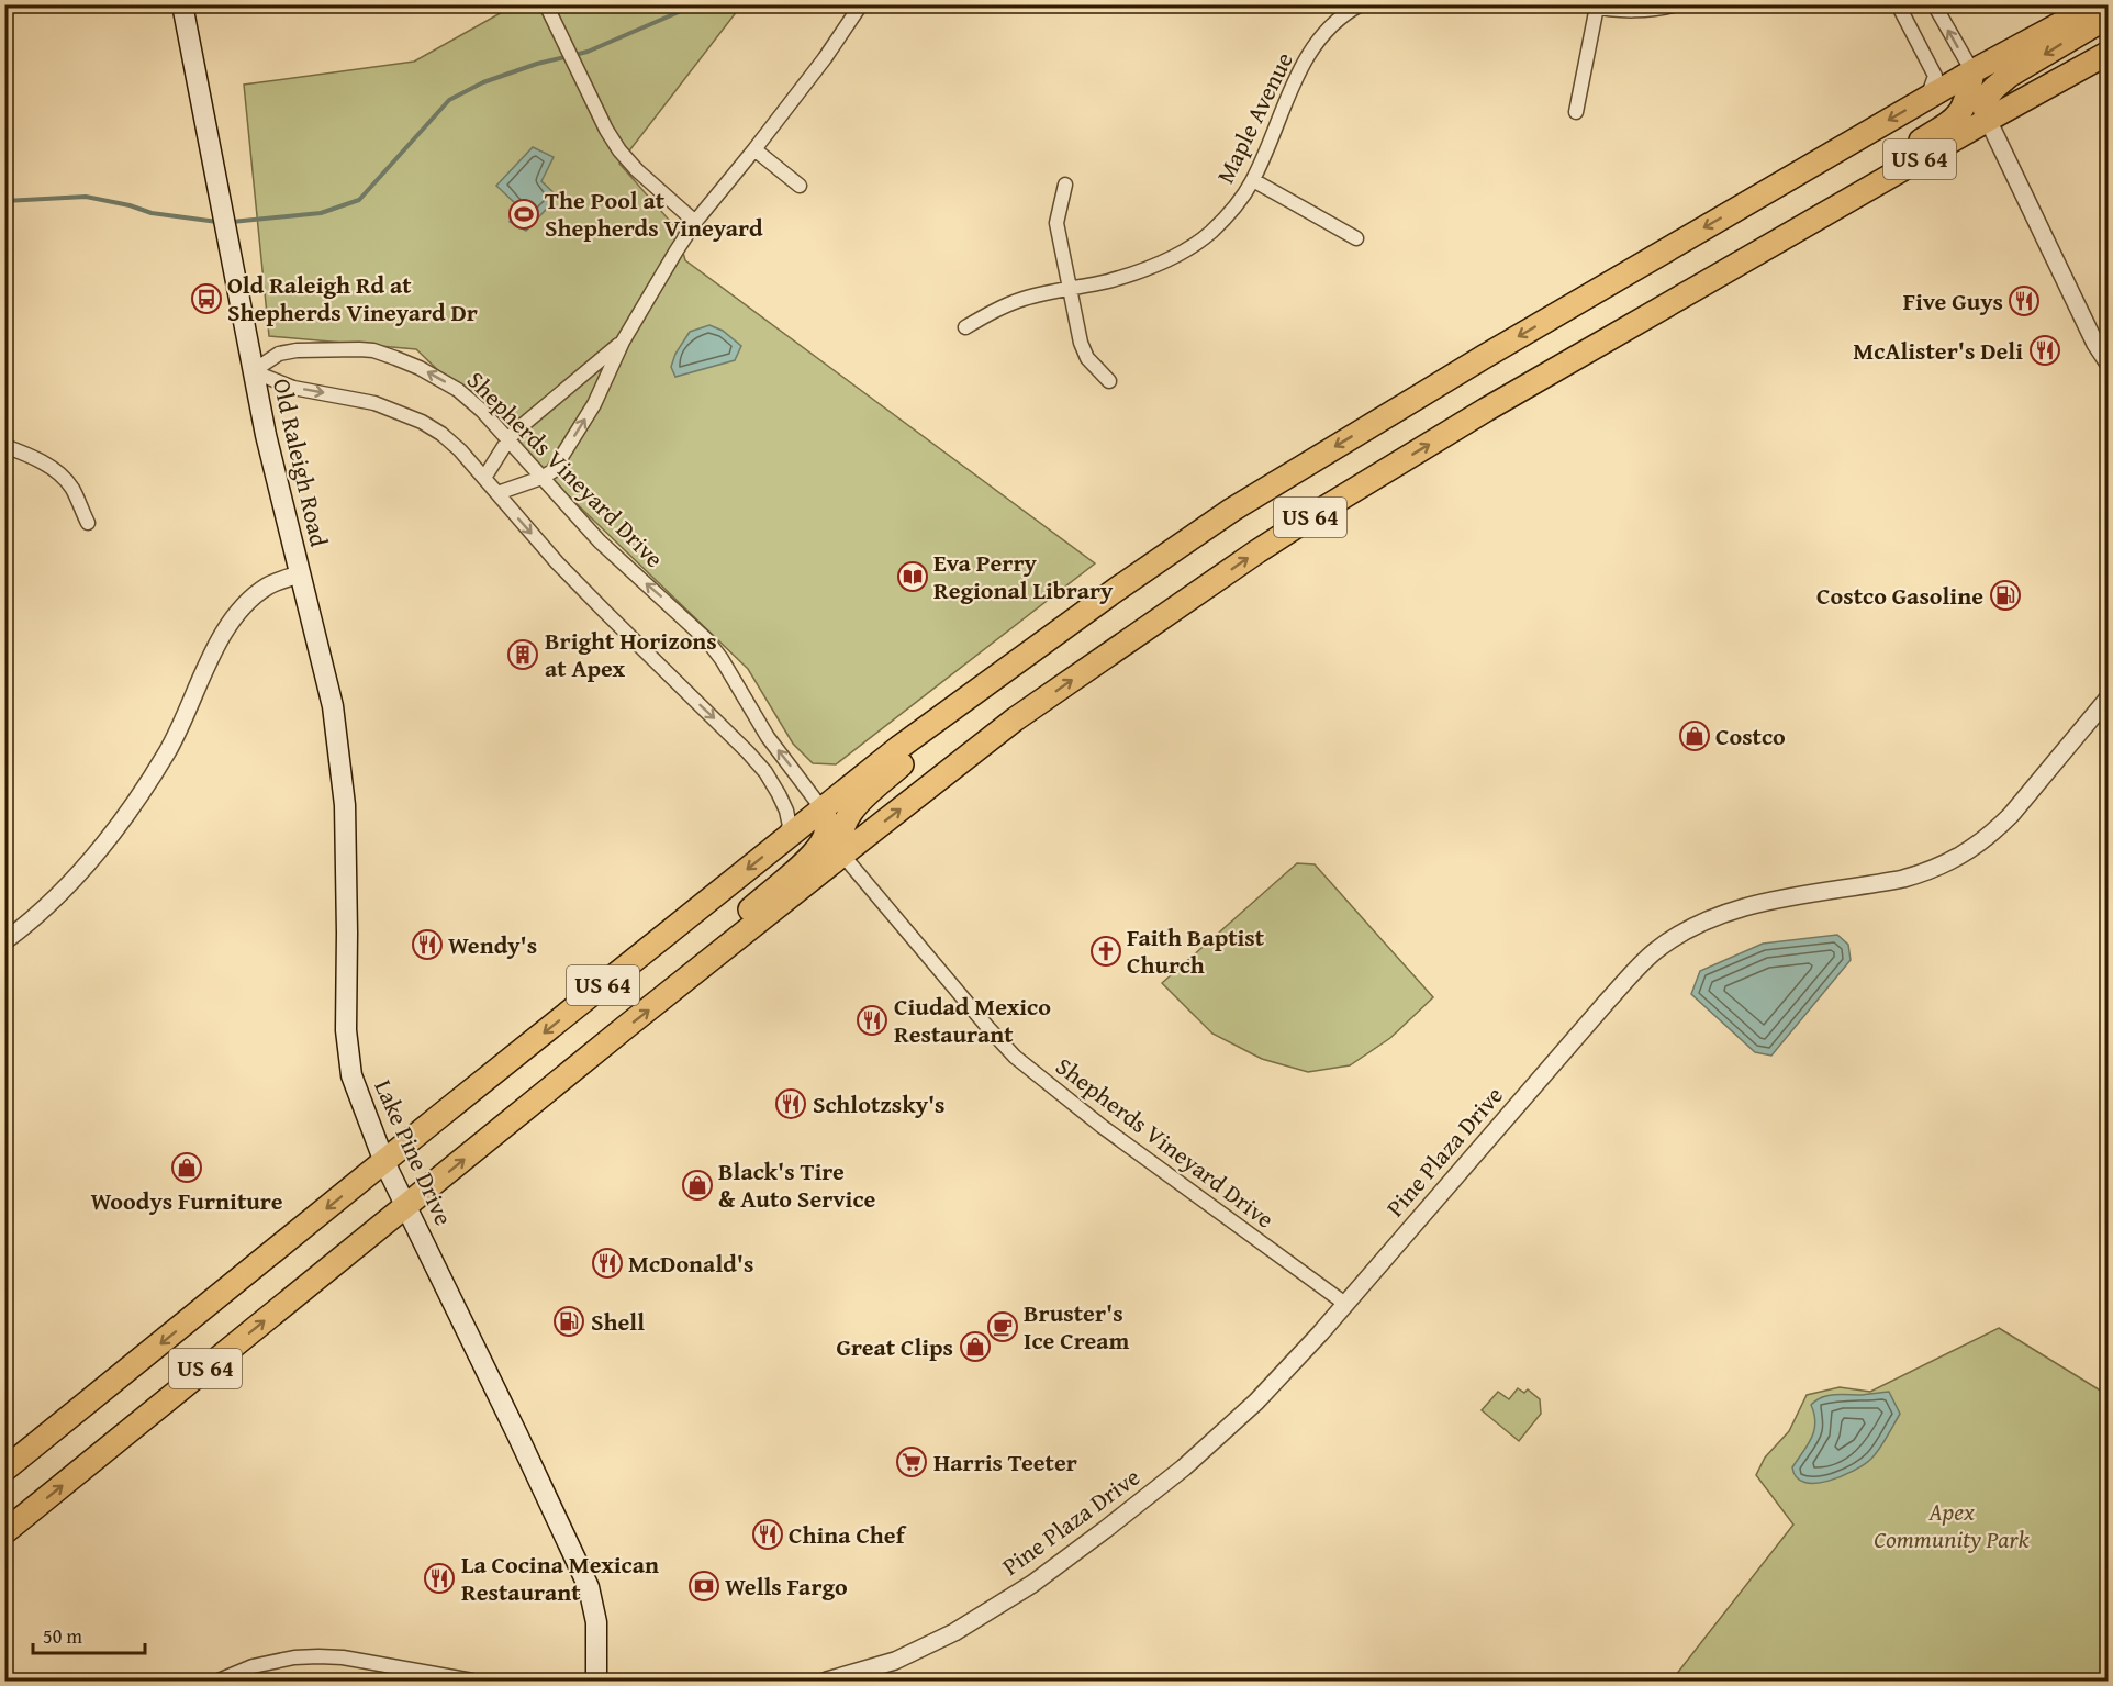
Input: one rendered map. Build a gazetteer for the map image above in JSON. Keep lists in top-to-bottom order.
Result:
{
  "streets": {
    "highway": ["US 64"],
    "main road": ["Old Raleigh Road", "Lake Pine Drive"],
    "street": ["Maple Avenue", "Shepherds Vineyard Drive", "Pine Plaza Drive"]
  },
  "crossings": [
    ["US 64", "Shepherds Vineyard Drive"],
    ["US 64", "Lake Pine Drive"],
    ["Old Raleigh Road", "Shepherds Vineyard Drive"],
    ["Old Raleigh Road", "Lake Pine Drive"],
    ["Shepherds Vineyard Drive", "Pine Plaza Drive"]
  ],
  "parks": ["Apex Community Park"],
  "places": {
    "sports": ["The Pool at Shepherds Vineyard"],
    "bus stop": ["Old Raleigh Rd at Shepherds Vineyard Dr"],
    "restaurant": [
      "Five Guys",
      "McAlister's Deli",
      "Wendy's",
      "Ciudad Mexico Restaurant",
      "Schlotzsky's",
      "McDonald's",
      "China Chef",
      "La Cocina Mexican Restaurant"
    ],
    "library": ["Eva Perry Regional Library"],
    "fuel station": ["Costco Gasoline", "Shell"],
    "building": ["Bright Horizons at Apex"],
    "shop": [
      "Costco",
      "Woodys Furniture",
      "Black's Tire & Auto Service",
      "Great Clips"
    ],
    "church": ["Faith Baptist Church"],
    "cafe": ["Bruster's Ice Cream"],
    "supermarket": ["Harris Teeter"],
    "bank": ["Wells Fargo"]
  },
  "scale_bar": "50 m"
}
